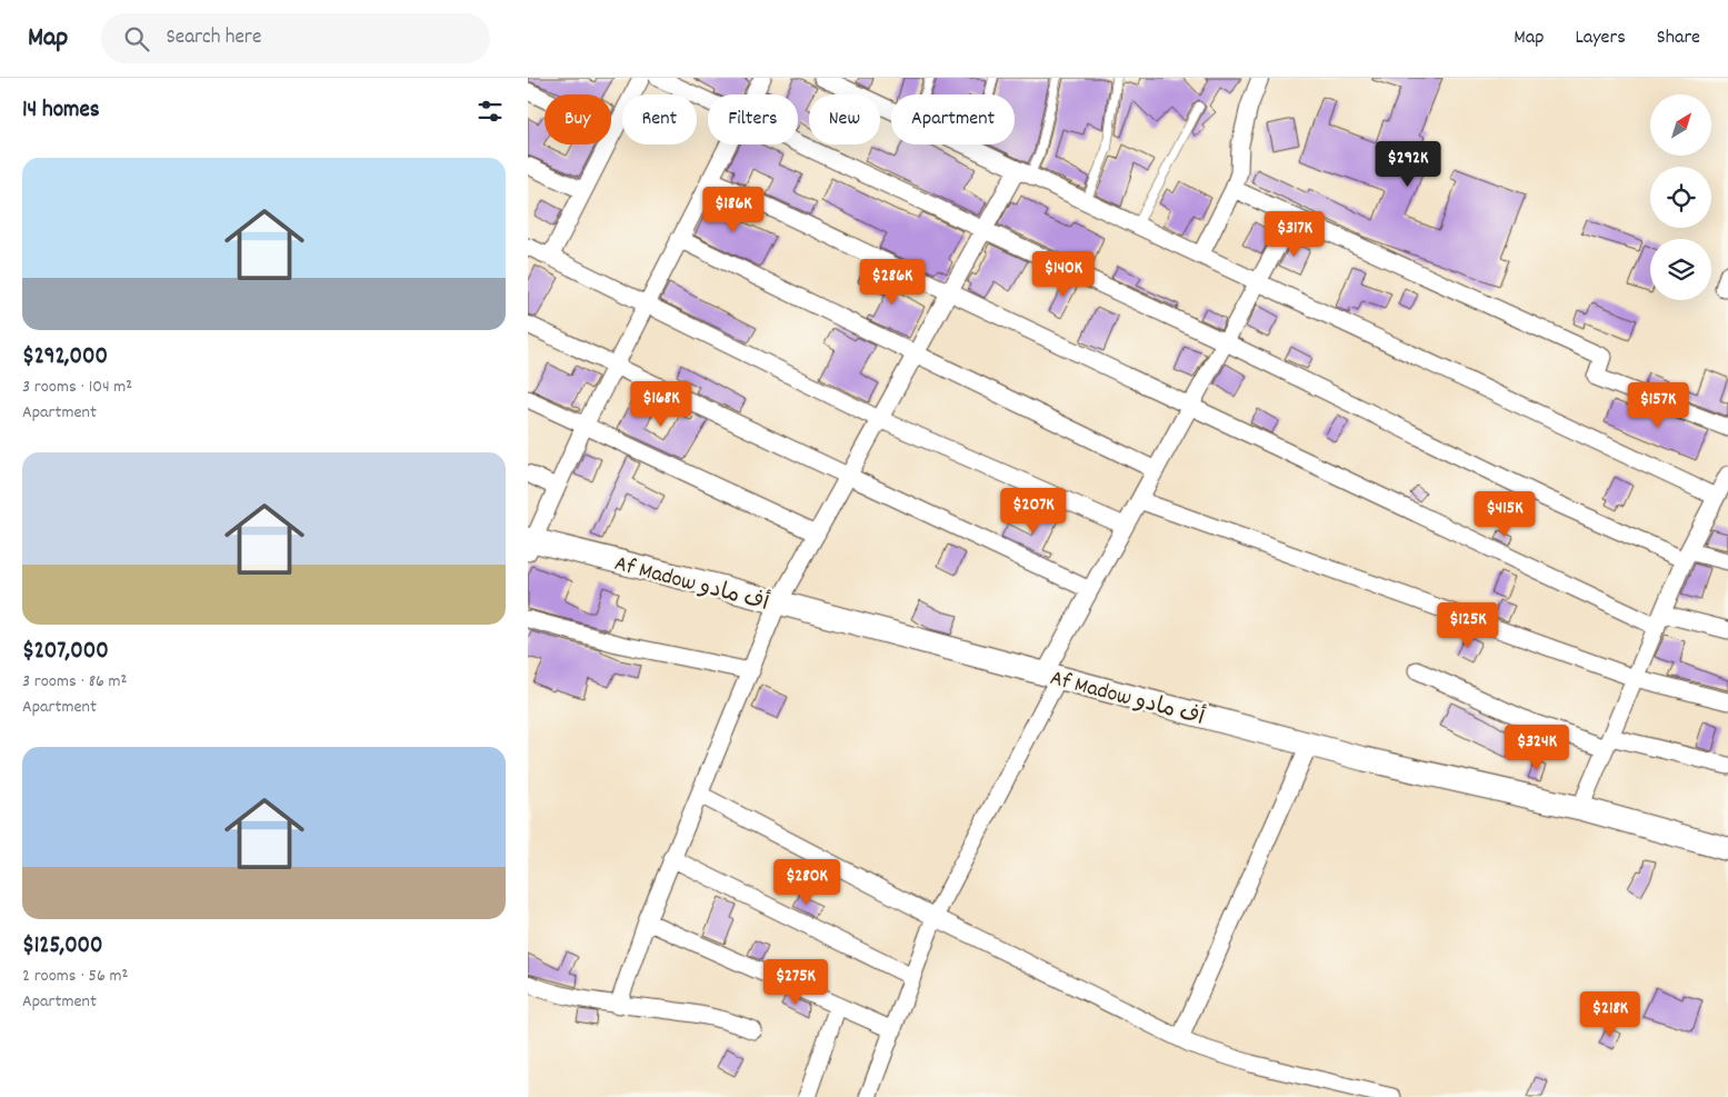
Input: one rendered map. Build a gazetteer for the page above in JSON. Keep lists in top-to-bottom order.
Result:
{
  "streets": {
    "street": ["Af Madow أف مادو"]
  },
  "north": "top right",
  "page": {
    "header": "Map",
    "search": "Search here",
    "nav": ["Map", "Layers", "Share"],
    "heading": "14 homes",
    "chip": [
      "Buy",
      "Rent",
      "Filters",
      "New",
      "Apartment"
    ],
    "price": [
      "$292K",
      "$186K",
      "$317K",
      "$140K",
      "$286K",
      "$168K",
      "$157K",
      "$207K",
      "$415K",
      "$125K",
      "$324K",
      "$280K",
      "$275K",
      "$218K"
    ],
    "list": [
      {
        "name": "$292,000",
        "note": "3 rooms · 104 m² · Apartment"
      },
      {
        "name": "$207,000",
        "note": "3 rooms · 86 m² · Apartment"
      },
      {
        "name": "$125,000",
        "note": "2 rooms · 56 m² · Apartment"
      }
    ]
  }
}
